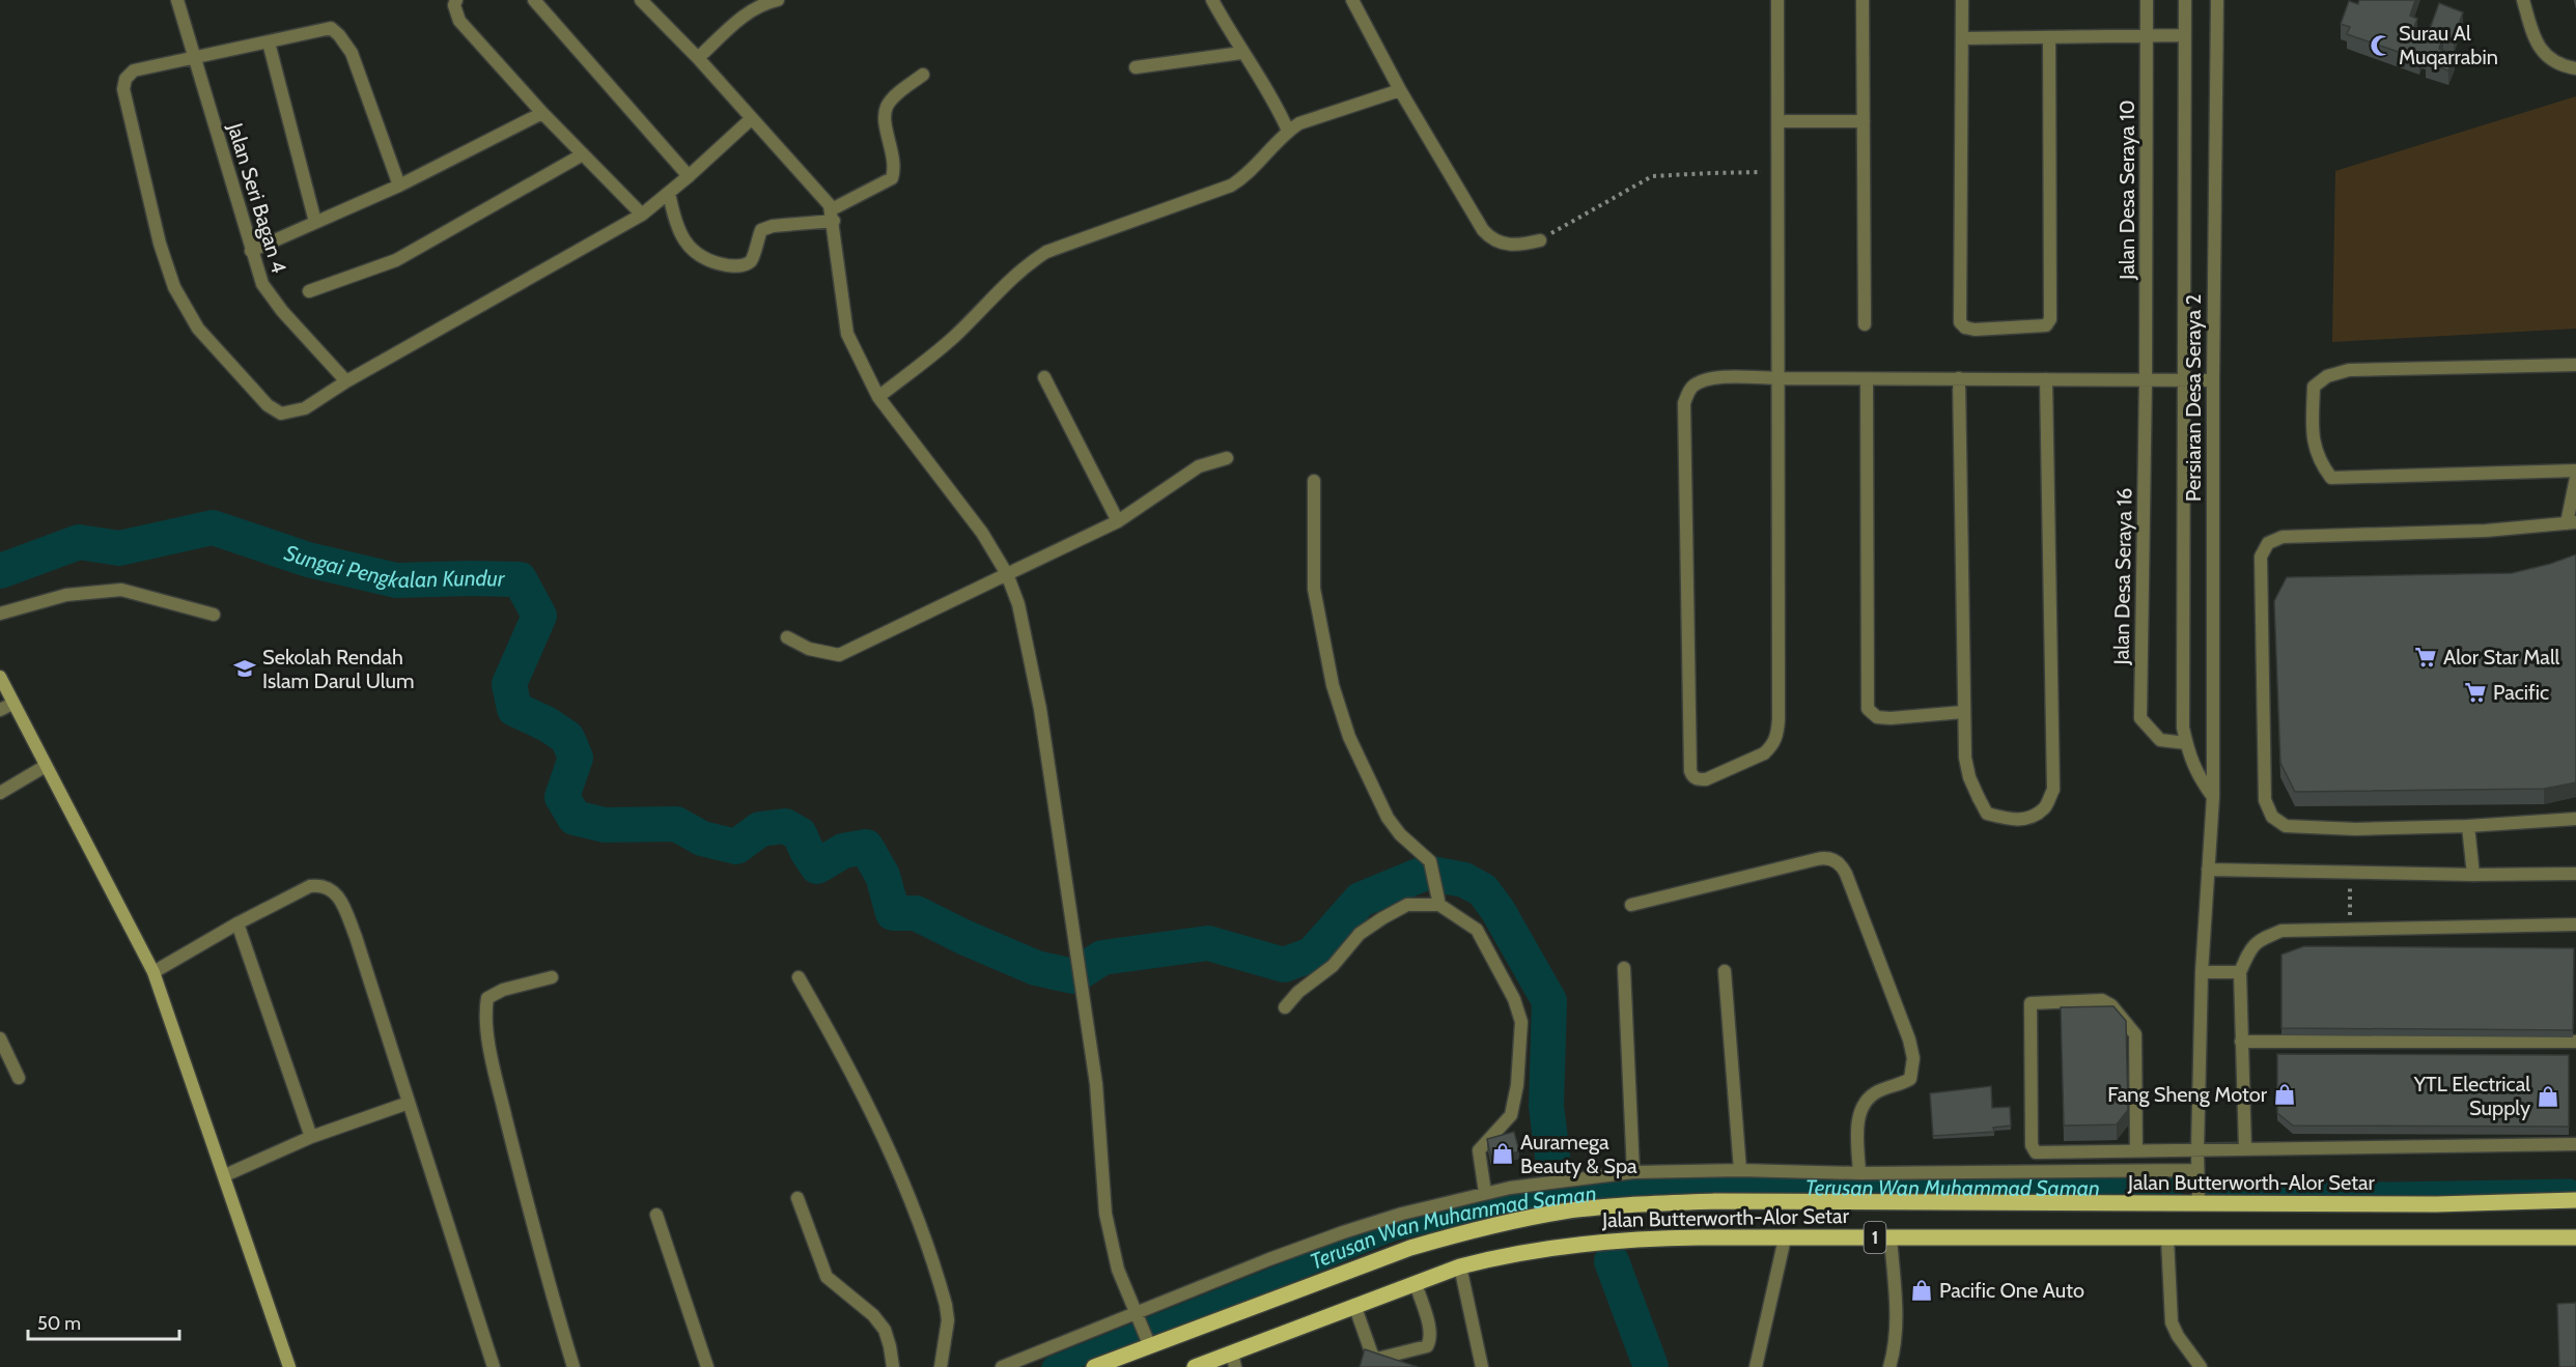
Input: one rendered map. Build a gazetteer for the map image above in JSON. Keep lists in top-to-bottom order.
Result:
{
  "streets": {
    "main road": ["Jalan Butterworth-Alor Setar", "1"],
    "street": [
      "Jalan Desa Seraya 10",
      "Jalan Seri Bagan 4",
      "Persiaran Desa Seraya 2",
      "Jalan Desa Seraya 16"
    ]
  },
  "crossings": [
    ["Jalan Desa Seraya 10", "Jalan Desa Seraya 16"],
    ["Persiaran Desa Seraya 2", "Jalan Desa Seraya 16"],
    ["Persiaran Desa Seraya 2", "Jalan Butterworth-Alor Setar"]
  ],
  "water": ["Sungai Pengkalan Kundur", "Terusan Wan Muhammad Saman"],
  "places": {
    "mosque": ["Surau Al Muqarrabin"],
    "supermarket": ["Alor Star Mall", "Pacific"],
    "school or university": ["Sekolah Rendah Islam Darul Ulum"],
    "shop": [
      "Fang Sheng Motor",
      "YTL Electrical Supply",
      "Auramega Beauty & Spa",
      "Pacific One Auto"
    ]
  },
  "scale_bar": "50 m"
}
